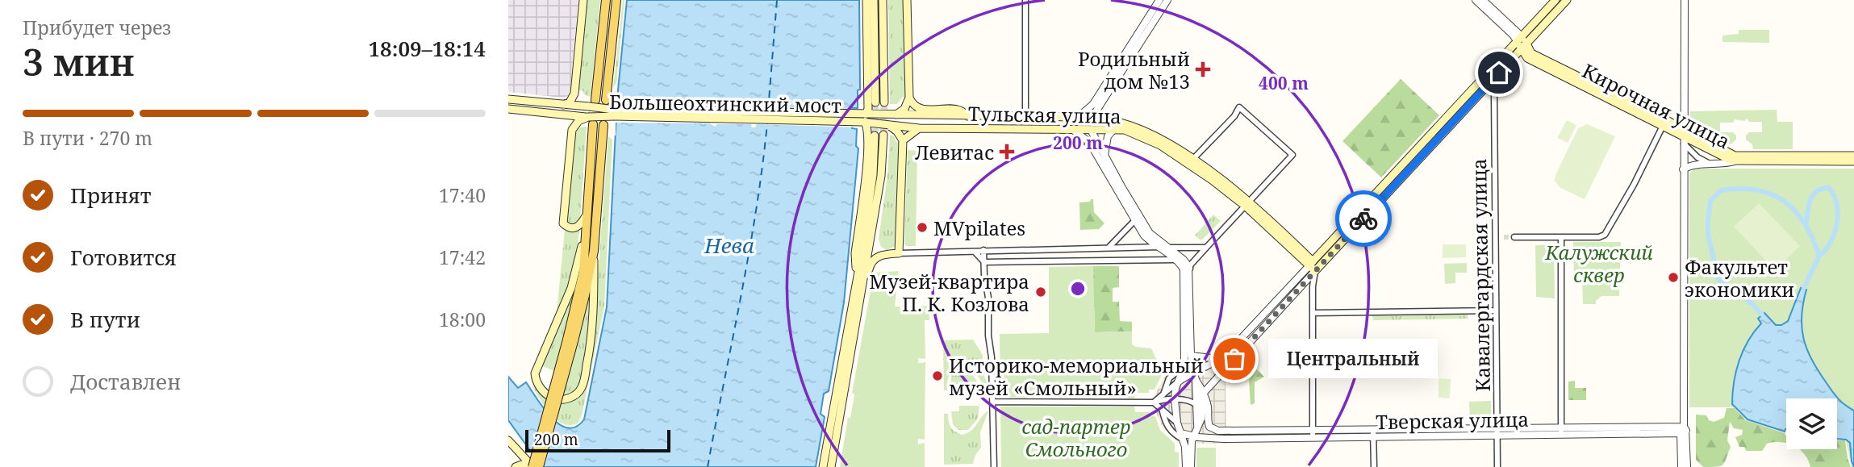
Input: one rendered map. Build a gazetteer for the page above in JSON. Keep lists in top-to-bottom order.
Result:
{
  "streets": {
    "main road": ["Большеохтинский мост", "Кирочная улица", "Тульская улица"],
    "street": ["Кавалергардская улица", "Тверская улица"]
  },
  "crossings": [
    ["Большеохтинский мост", "Тульская улица"],
    ["Кавалергардская улица", "Тверская улица"]
  ],
  "water": ["Нева"],
  "parks": ["Калужский сквер", "сад-партер Смольного"],
  "places": {
    "health": ["Родильный дом №13", "Левитас"],
    "other": [
      "MVpilates",
      "Факультет экономики",
      "Музей-квартира П. К. Козлова",
      "Центральный",
      "Историко-мемориальный музей «Смольный»"
    ]
  },
  "scale_bar": "200 m",
  "page": {
    "heading": ["3 мин", "Прибудет через", "18:09–18:14"],
    "bar": "В пути · 270 m",
    "list": [
      ["Принят", "17:40"],
      ["Готовится", "17:42"],
      ["В пути", "18:00"],
      "Доставлен"
    ],
    "bubble": "Центральный",
    "scale": "200 m"
  },
  "rings": ["400 m", "200 m"]
}
